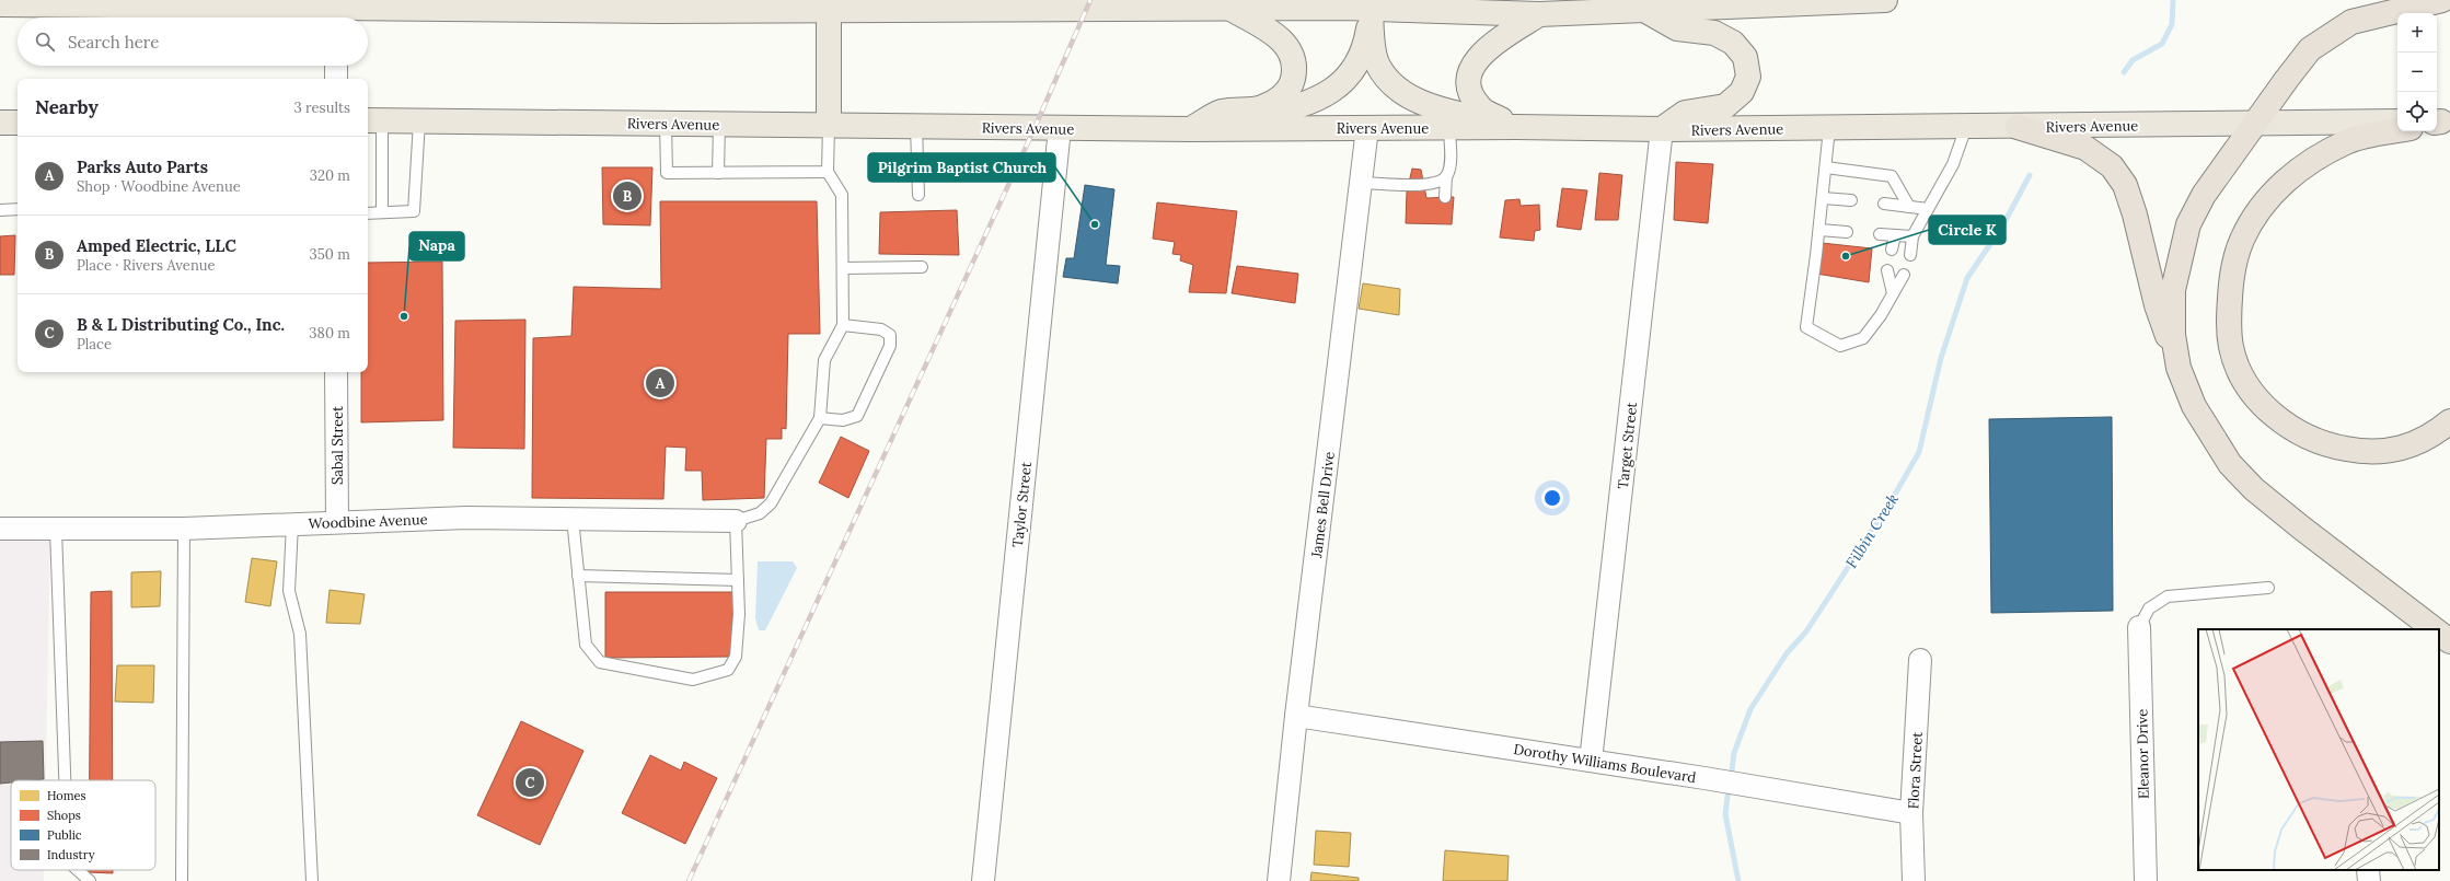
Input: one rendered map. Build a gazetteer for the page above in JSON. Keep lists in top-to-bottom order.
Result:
{
  "streets": {
    "main road": ["Rivers Avenue"],
    "street": [
      "Sabal Street",
      "Target Street",
      "Taylor Street",
      "James Bell Drive",
      "Woodbine Avenue",
      "Eleanor Drive",
      "Dorothy Williams Boulevard",
      "Flora Street"
    ]
  },
  "crossings": [
    ["Rivers Avenue", "Target Street"],
    ["Rivers Avenue", "Taylor Street"],
    ["Rivers Avenue", "James Bell Drive"],
    ["Sabal Street", "Woodbine Avenue"],
    ["Target Street", "Dorothy Williams Boulevard"],
    ["James Bell Drive", "Dorothy Williams Boulevard"],
    ["Dorothy Williams Boulevard", "Flora Street"]
  ],
  "water": ["Filbin Creek"],
  "places": ["Pilgrim Baptist Church", "Circle K", "Napa"],
  "legend": [
    "Homes",
    "Shops",
    "Public",
    "Industry"
  ],
  "page": {
    "map_buttons": ["+", "−"],
    "search": "Search here",
    "heading": ["Nearby", "3 results"],
    "list": [
      {
        "mark": "A",
        "name": "Parks Auto Parts",
        "note": "Shop · Woodbine Avenue",
        "value": "320 m"
      },
      {
        "mark": "B",
        "name": "Amped Electric, LLC",
        "note": "Place · Rivers Avenue",
        "value": "350 m"
      },
      {
        "mark": "C",
        "name": "B & L Distributing Co., Inc.",
        "note": "Place",
        "value": "380 m"
      }
    ],
    "pins": ["B", "A", "C"]
  }
}
